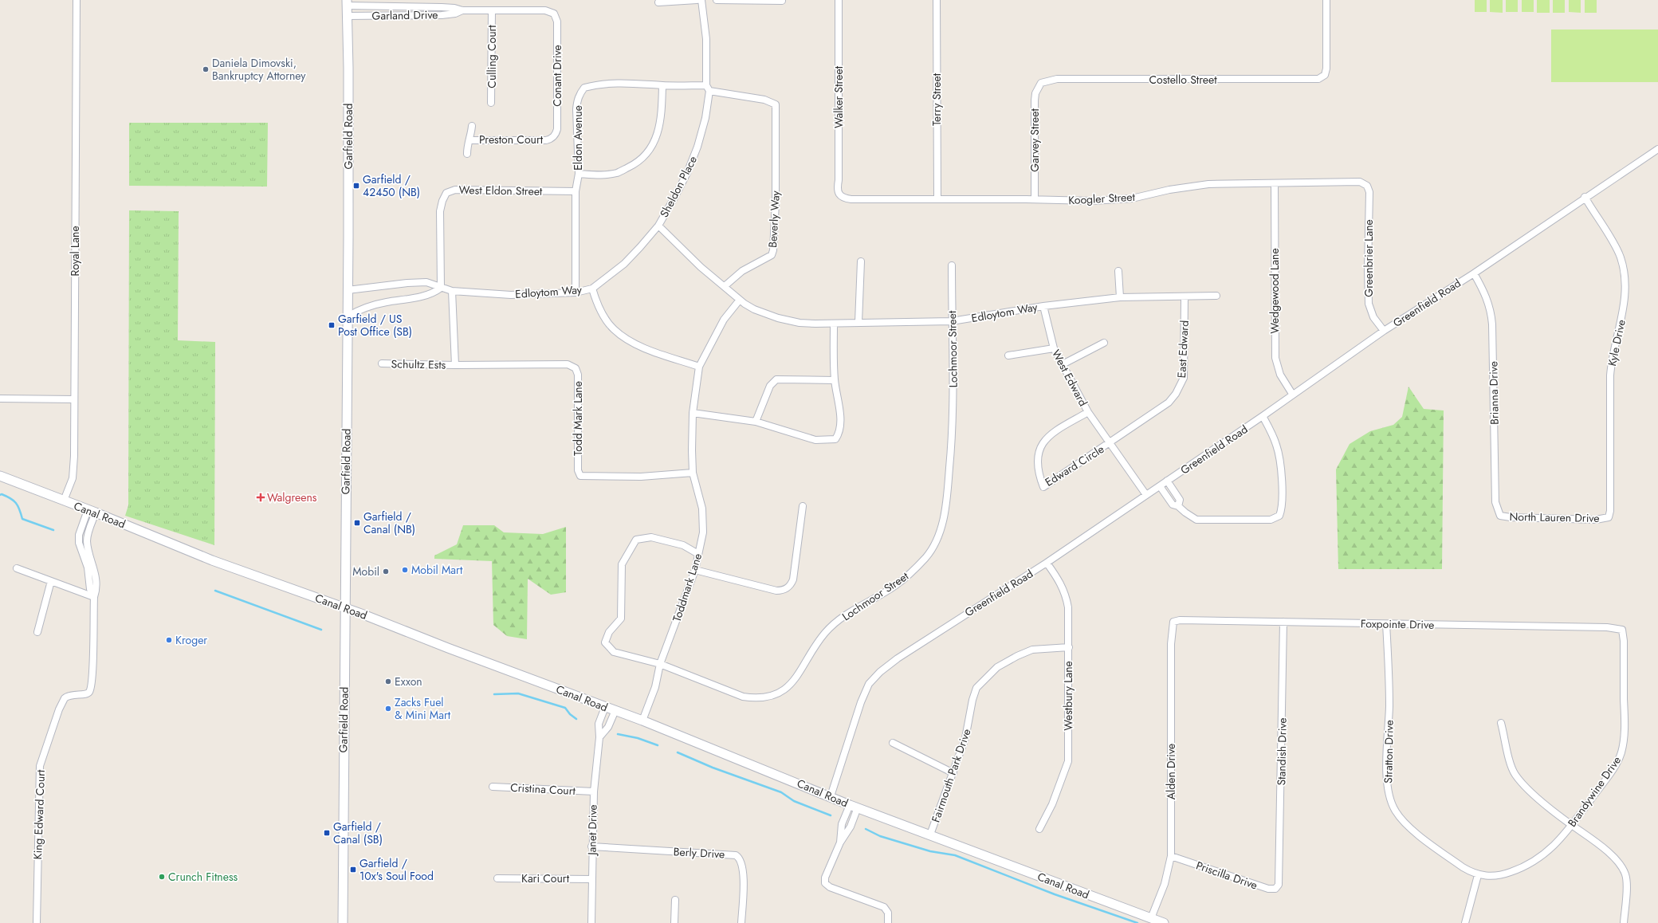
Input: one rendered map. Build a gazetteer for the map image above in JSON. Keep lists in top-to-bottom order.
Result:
{
  "streets": {
    "street": [
      "Garland Drive",
      "Culling Court",
      "Conant Drive",
      "Costello Street",
      "Walker Street",
      "Terry Street",
      "Garfield Road",
      "Eldon Avenue",
      "Preston Court",
      "Garvey Street",
      "Sheldon Place",
      "West Eldon Street",
      "Koogler Street",
      "Beverly Way",
      "Royal Lane",
      "Greenbrier Lane",
      "Wedgewood Lane",
      "Edloytom Way",
      "Greenfield Road",
      "Kyle Drive",
      "Lochmoor Street",
      "East Edward",
      "Schultz Ests",
      "West Edward",
      "Brianna Drive",
      "Todd Mark Lane",
      "Edward Circle",
      "Canal Road",
      "North Lauren Drive",
      "Toddmark Lane",
      "Foxpointe Drive",
      "Westbury Lane",
      "Standish Drive",
      "Stratton Drive",
      "Alden Drive",
      "Fairmouth Park Drive",
      "Cristina Court",
      "Brandywine Drive",
      "King Edward Court",
      "Janet Drive",
      "Berly Drive",
      "Priscilla Drive",
      "Kari Court"
    ]
  },
  "crossings": [
    ["Garland Drive", "Culling Court"],
    ["Garland Drive", "Conant Drive"],
    ["Garland Drive", "Garfield Road"],
    ["Conant Drive", "Preston Court"],
    ["Costello Street", "Garvey Street"],
    ["Walker Street", "Koogler Street"],
    ["Terry Street", "Koogler Street"],
    ["Garfield Road", "Edloytom Way"],
    ["Garfield Road", "Canal Road"],
    ["Eldon Avenue", "Sheldon Place"],
    ["Eldon Avenue", "West Eldon Street"],
    ["Eldon Avenue", "Beverly Way"],
    ["Eldon Avenue", "Edloytom Way"],
    ["Garvey Street", "Koogler Street"],
    ["Sheldon Place", "Beverly Way"],
    ["Sheldon Place", "Edloytom Way"],
    ["West Eldon Street", "Edloytom Way"],
    ["Koogler Street", "Greenbrier Lane"],
    ["Koogler Street", "Wedgewood Lane"],
    ["Beverly Way", "Edloytom Way"],
    ["Royal Lane", "Canal Road"],
    ["Greenbrier Lane", "Greenfield Road"],
    ["Wedgewood Lane", "Greenfield Road"],
    ["Edloytom Way", "Lochmoor Street"],
    ["Edloytom Way", "East Edward"],
    ["Edloytom Way", "West Edward"],
    ["Greenfield Road", "Kyle Drive"],
    ["Greenfield Road", "West Edward"],
    ["Greenfield Road", "Brianna Drive"],
    ["Greenfield Road", "Canal Road"],
    ["Greenfield Road", "Westbury Lane"],
    ["Kyle Drive", "North Lauren Drive"],
    ["Lochmoor Street", "Toddmark Lane"],
    ["East Edward", "West Edward"],
    ["East Edward", "Edward Circle"],
    ["Schultz Ests", "Todd Mark Lane"],
    ["West Edward", "Edward Circle"],
    ["Brianna Drive", "North Lauren Drive"],
    ["Todd Mark Lane", "Toddmark Lane"],
    ["Canal Road", "Toddmark Lane"],
    ["Canal Road", "Alden Drive"],
    ["Canal Road", "Fairmouth Park Drive"],
    ["Canal Road", "Janet Drive"],
    ["Foxpointe Drive", "Standish Drive"],
    ["Foxpointe Drive", "Stratton Drive"],
    ["Foxpointe Drive", "Alden Drive"],
    ["Foxpointe Drive", "Brandywine Drive"],
    ["Westbury Lane", "Fairmouth Park Drive"],
    ["Standish Drive", "Priscilla Drive"],
    ["Stratton Drive", "Brandywine Drive"],
    ["Alden Drive", "Priscilla Drive"],
    ["Cristina Court", "Janet Drive"],
    ["Janet Drive", "Berly Drive"],
    ["Janet Drive", "Kari Court"]
  ],
  "places": {
    "other": [
      "Daniela Dimovski, Bankruptcy Attorney",
      "Mobil Mart",
      "Mobil",
      "Kroger",
      "Exxon",
      "Zacks Fuel & Mini Mart",
      "Crunch Fitness"
    ],
    "transit": [
      "Garfield / 42450 (NB)",
      "Garfield / US Post Office (SB)",
      "Garfield / Canal (NB)",
      "Garfield / Canal (SB)",
      "Garfield / 10x's Soul Food"
    ],
    "health": ["Walgreens"]
  }
}
